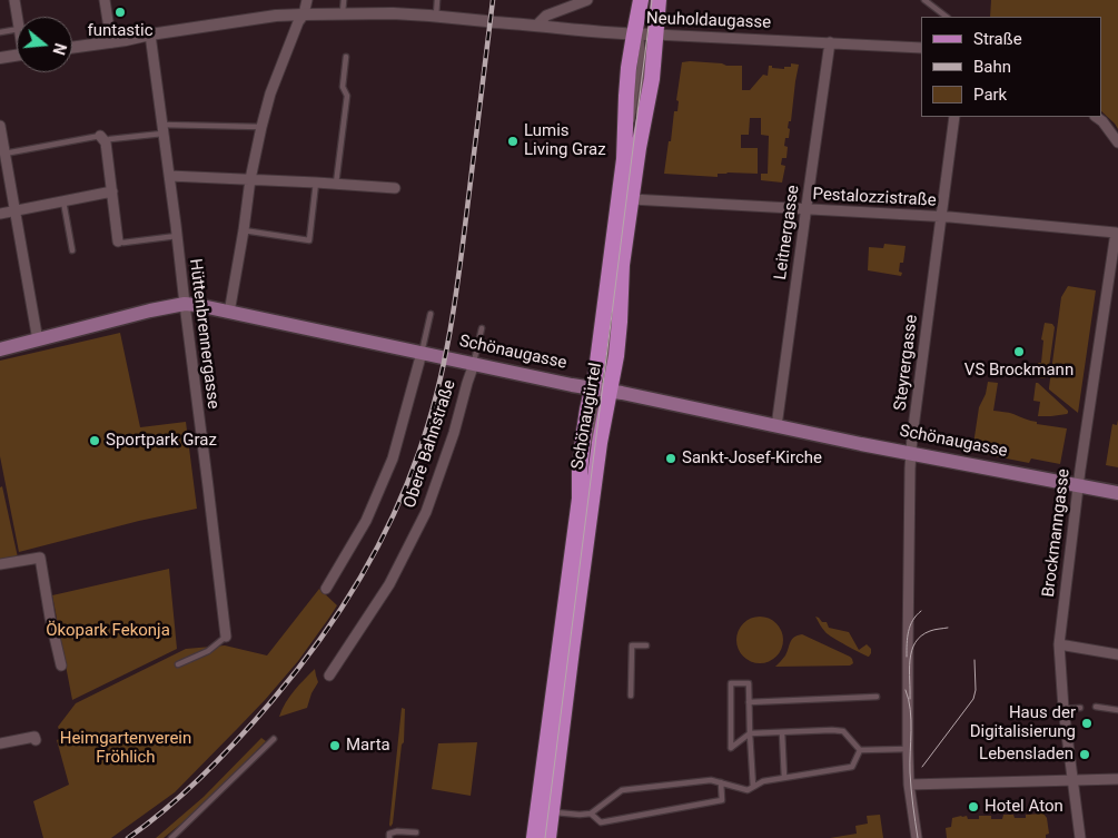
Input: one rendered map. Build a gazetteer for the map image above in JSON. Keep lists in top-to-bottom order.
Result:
{
  "streets": {
    "main road": ["Schönaugasse", "Schönaugürtel"],
    "street": [
      "Neuholdaugasse",
      "Pestalozzistraße",
      "Leitnergasse",
      "Hüttenbrennergasse",
      "Steyrergasse",
      "Obere Bahnstraße",
      "Brockmanngasse"
    ]
  },
  "crossings": [
    ["Neuholdaugasse", "Leitnergasse"],
    ["Neuholdaugasse", "Hüttenbrennergasse"],
    ["Neuholdaugasse", "Schönaugürtel"],
    ["Pestalozzistraße", "Leitnergasse"],
    ["Pestalozzistraße", "Steyrergasse"],
    ["Pestalozzistraße", "Schönaugürtel"],
    ["Pestalozzistraße", "Brockmanngasse"],
    ["Leitnergasse", "Schönaugasse"],
    ["Hüttenbrennergasse", "Schönaugasse"],
    ["Schönaugasse", "Steyrergasse"],
    ["Schönaugasse", "Schönaugürtel"],
    ["Schönaugasse", "Obere Bahnstraße"],
    ["Schönaugasse", "Brockmanngasse"]
  ],
  "parks": ["Ökopark Fekonja", "Heimgartenverein Fröhlich"],
  "places": [
    "funtastic",
    "Lumis Living Graz",
    "VS Brockmann",
    "Sportpark Graz",
    "Sankt-Josef-Kirche",
    "Haus der Digitalisierung",
    "Marta",
    "Lebensladen",
    "Hotel Aton"
  ],
  "legend": ["Straße", "Bahn", "Park"],
  "north": "right"
}
